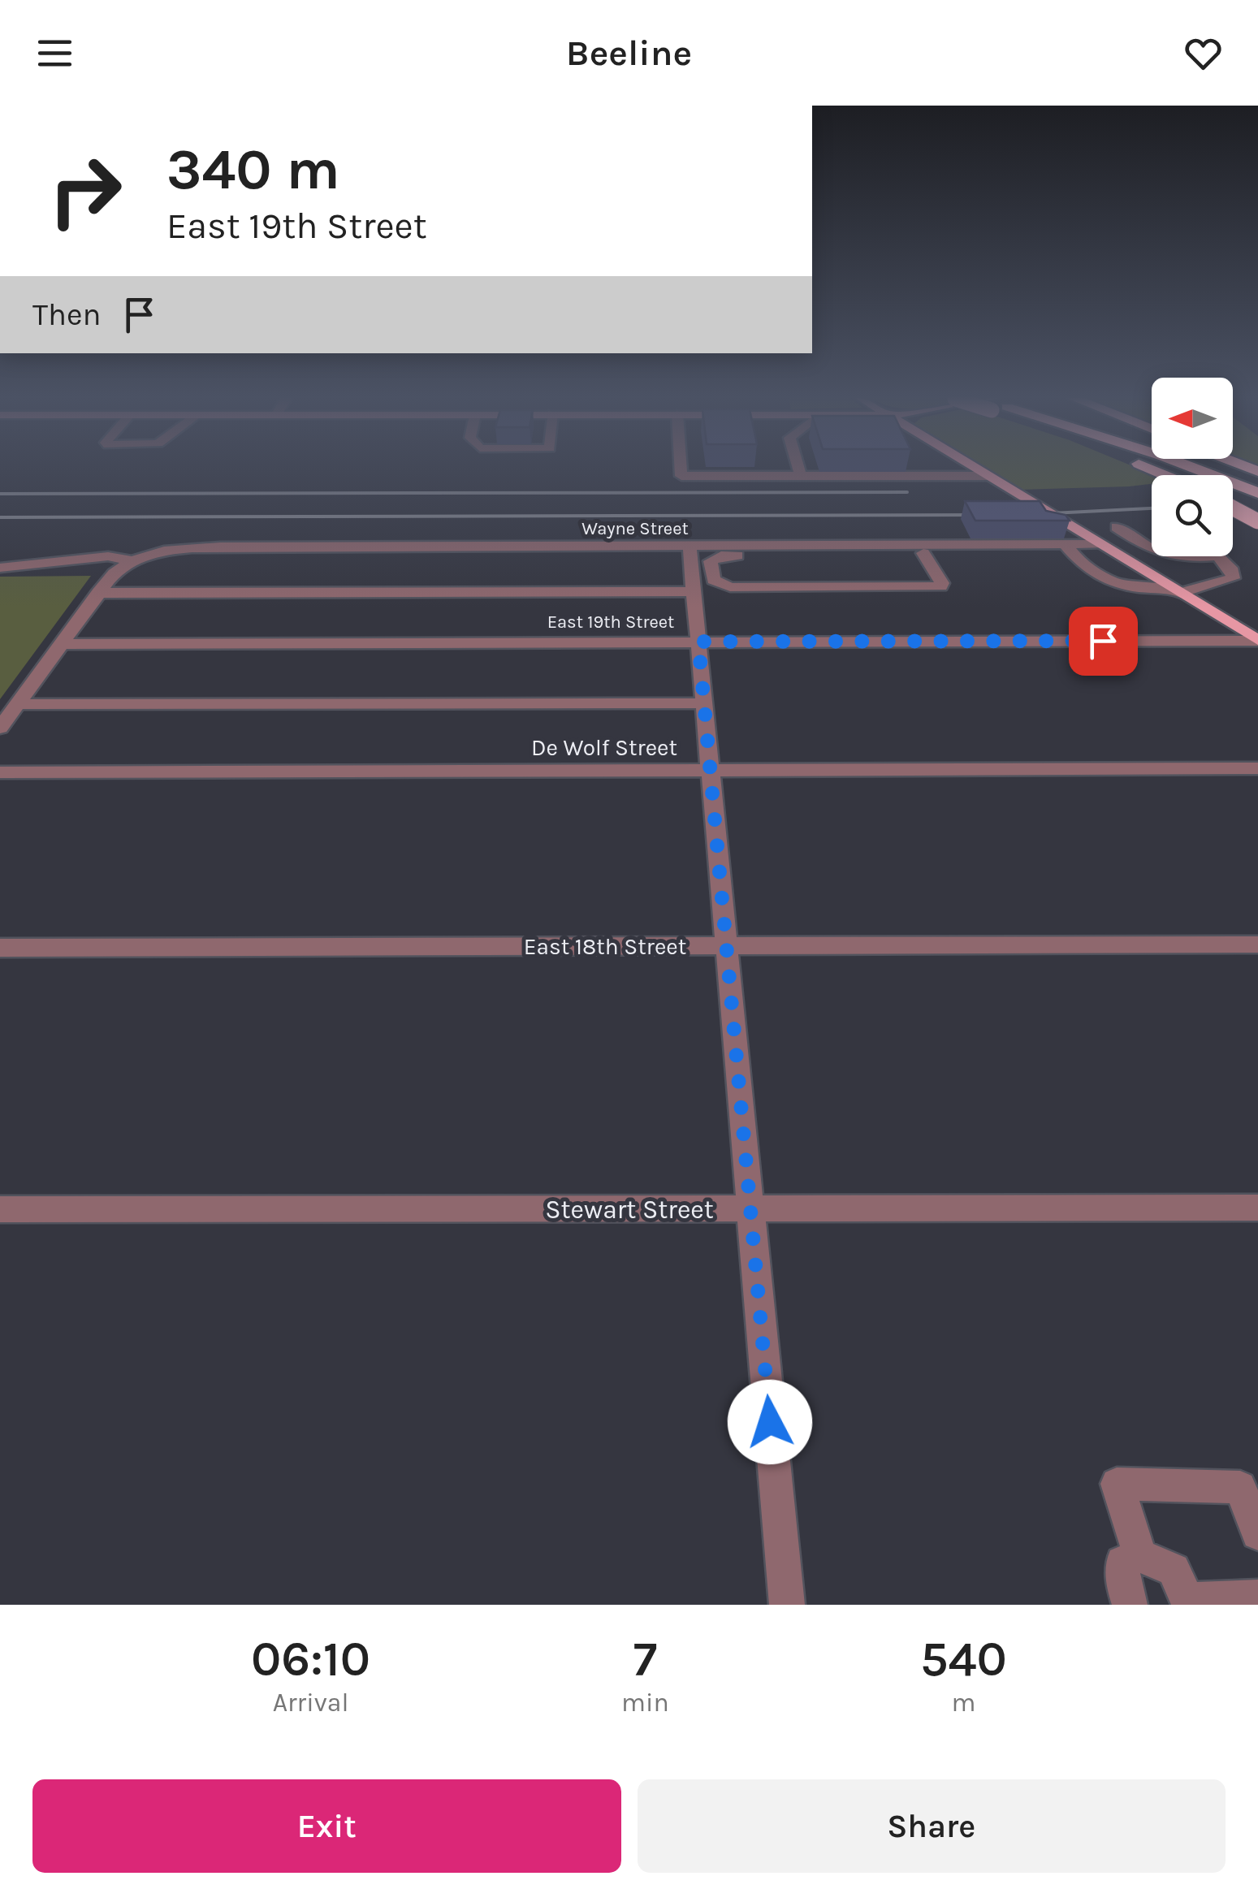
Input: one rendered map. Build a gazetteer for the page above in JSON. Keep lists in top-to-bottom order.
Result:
{
  "streets": {
    "street": [
      "Wayne Street",
      "East 19th Street",
      "De Wolf Street",
      "East 18th Street",
      "Stewart Street"
    ]
  },
  "north": "left",
  "page": {
    "header": "Beeline",
    "turn": ["340 m", "East 19th Street"],
    "then": "Then",
    "eta": [
      "06:10",
      "Arrival",
      "7",
      "min",
      "540",
      "m"
    ],
    "buttons": ["Exit", "Share"]
  }
}
